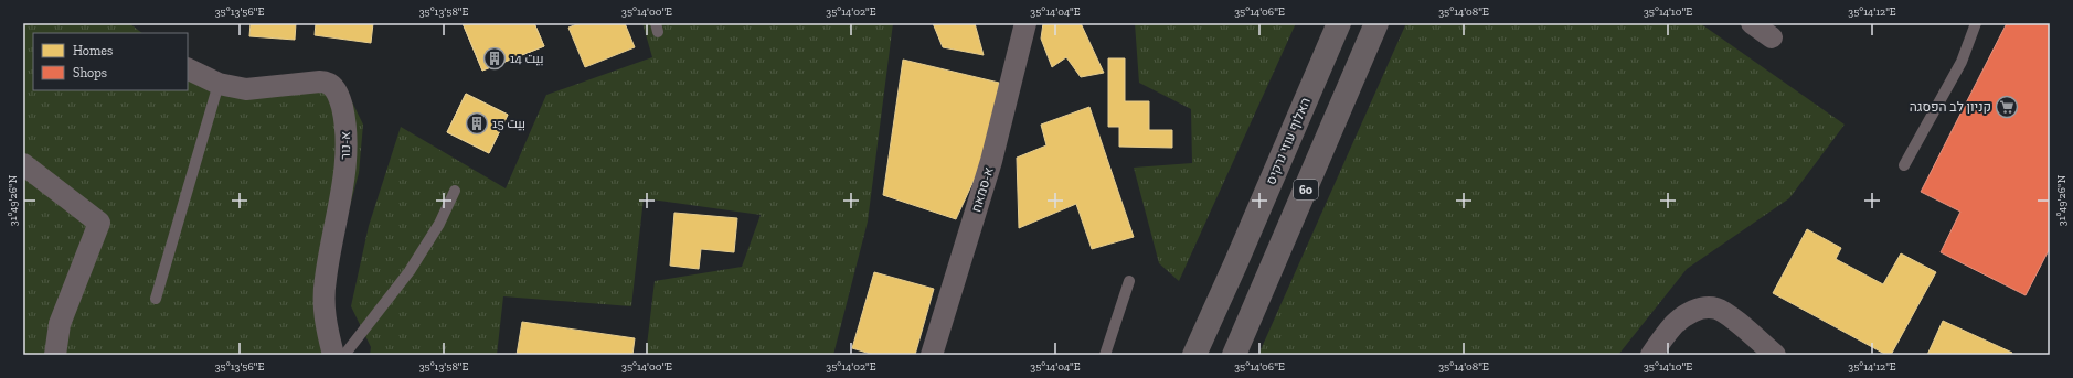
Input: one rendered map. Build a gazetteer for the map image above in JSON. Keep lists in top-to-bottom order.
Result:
{
  "streets": {
    "highway": ["האלוף עוזי נרקיס", "60"],
    "street": ["א-נור", "א-סמאח"]
  },
  "places": {
    "building": ["بيت 14", "بيت 15"],
    "supermarket": ["קניון לב הפסגה"]
  },
  "legend": ["Homes", "Shops"],
  "coordinates": [
    "35°13'56\"E",
    "35°13'58\"E",
    "35°14'00\"E",
    "35°14'02\"E",
    "35°14'04\"E",
    "35°14'06\"E",
    "35°14'08\"E",
    "35°14'10\"E",
    "35°14'12\"E",
    "31°49'26\"N"
  ]
}
